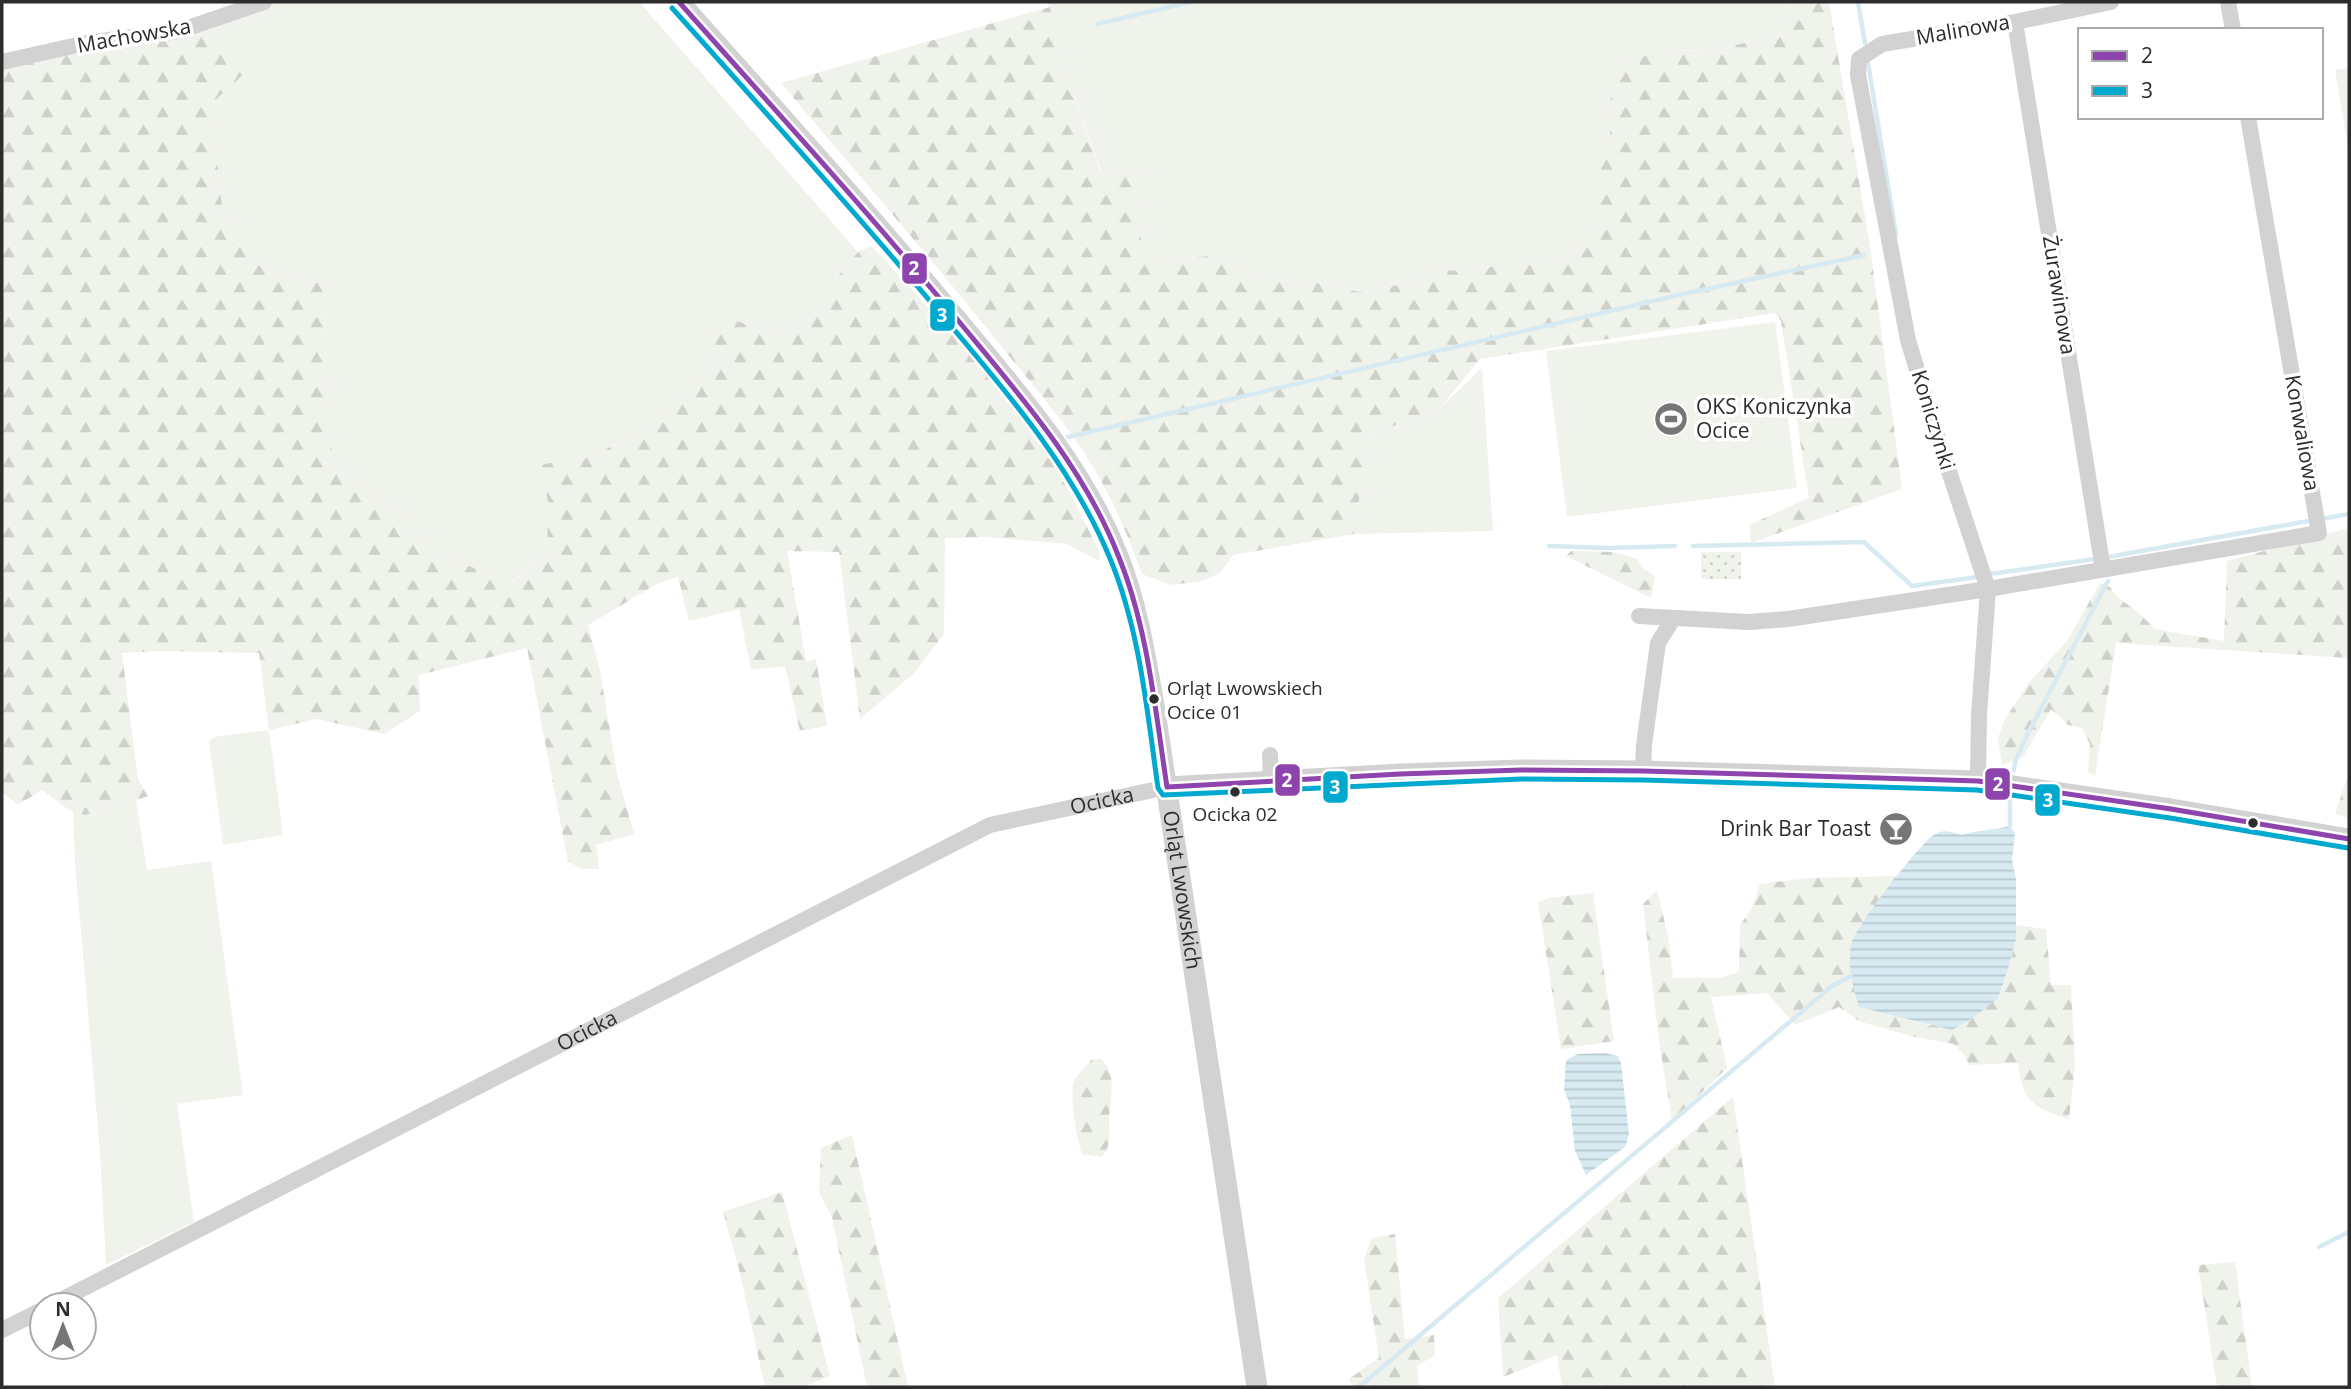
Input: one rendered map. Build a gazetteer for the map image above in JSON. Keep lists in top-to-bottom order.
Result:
{
  "streets": {
    "street": [
      "Malinowa",
      "Machowska",
      "Żurawinowa",
      "Koniczynki",
      "Konwaliowa",
      "Ocicka",
      "Orląt Lwowskich"
    ]
  },
  "crossings": [
    ["Malinowa", "Żurawinowa"],
    ["Malinowa", "Koniczynki"],
    ["Żurawinowa", "Konwaliowa"],
    ["Koniczynki", "Ocicka"],
    ["Ocicka", "Orląt Lwowskich"]
  ],
  "places": {
    "sports": ["OKS Koniczynka Ocice"],
    "other": ["Orląt Lwowskiech Ocice 01", "Ocicka 02"],
    "bar": ["Drink Bar Toast"]
  },
  "lines": ["transit line 2", "transit line 3"],
  "legend": ["2", "3"],
  "north": "top"
}
